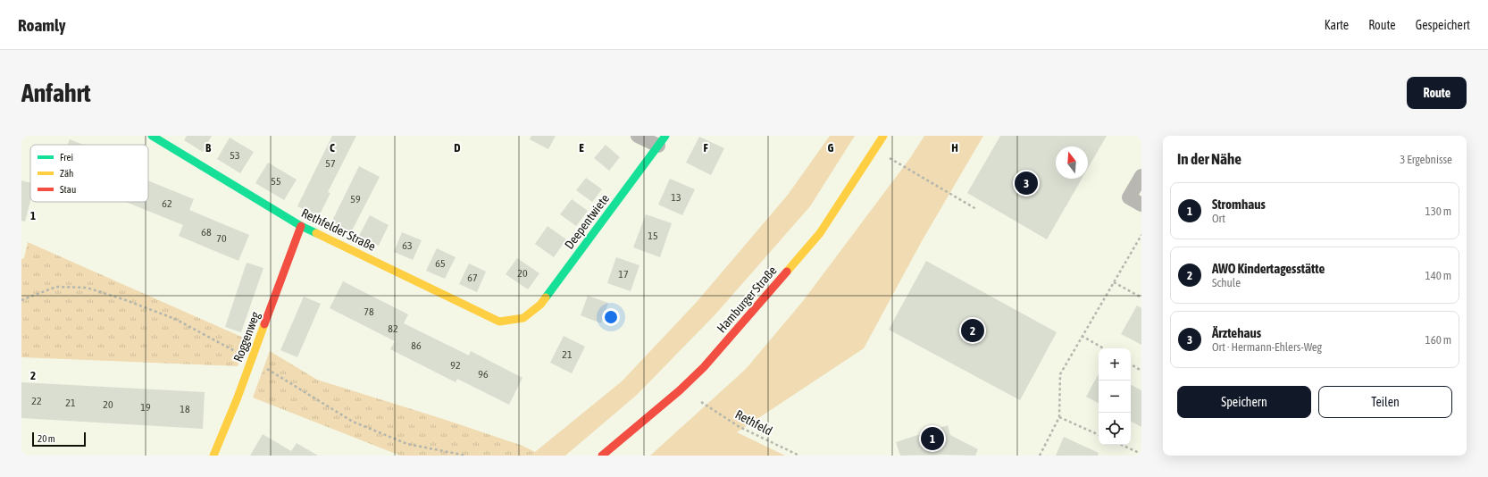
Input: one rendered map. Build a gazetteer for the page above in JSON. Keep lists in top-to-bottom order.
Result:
{
  "streets": {
    "street": [
      "Deepentwiete",
      "Rethfelder Straße",
      "Hamburger Straße",
      "Roggenweg"
    ],
    "path": ["Rethfeld"]
  },
  "crossings": [
    ["Deepentwiete", "Rethfelder Straße"],
    ["Rethfelder Straße", "Roggenweg"]
  ],
  "house_numbers": [
    "53",
    "57",
    "55",
    "13",
    "59",
    "62",
    "68",
    "15",
    "70",
    "63",
    "65",
    "20",
    "17",
    "67",
    "78",
    "82",
    "86",
    "21",
    "92",
    "96",
    "22",
    "21",
    "20",
    "19",
    "18"
  ],
  "legend": ["Frei", "Zäh", "Stau"],
  "scale_bar": "20 m",
  "north": "top",
  "page": {
    "header": "Roamly",
    "nav": ["Karte", "Route", "Gespeichert"],
    "buttons": [
      "Route",
      ["Speichern", "Teilen"]
    ],
    "title": "Anfahrt",
    "heading": ["In der Nähe", "3 Ergebnisse"],
    "pins": ["3", "2", "1"],
    "list": [
      {
        "mark": "1",
        "name": "Stromhaus",
        "note": "Ort",
        "value": "130 m"
      },
      {
        "mark": "2",
        "name": "AWO Kindertagesstätte",
        "note": "Schule",
        "value": "140 m"
      },
      {
        "mark": "3",
        "name": "Ärztehaus",
        "note": "Ort · Hermann-Ehlers-Weg",
        "value": "160 m"
      }
    ],
    "map_buttons": ["+", "−"],
    "scale": "20 m"
  },
  "grid": {
    "columns": [
      "B",
      "C",
      "D",
      "E",
      "F",
      "G",
      "H"
    ],
    "rows": ["1", "2"]
  }
}
